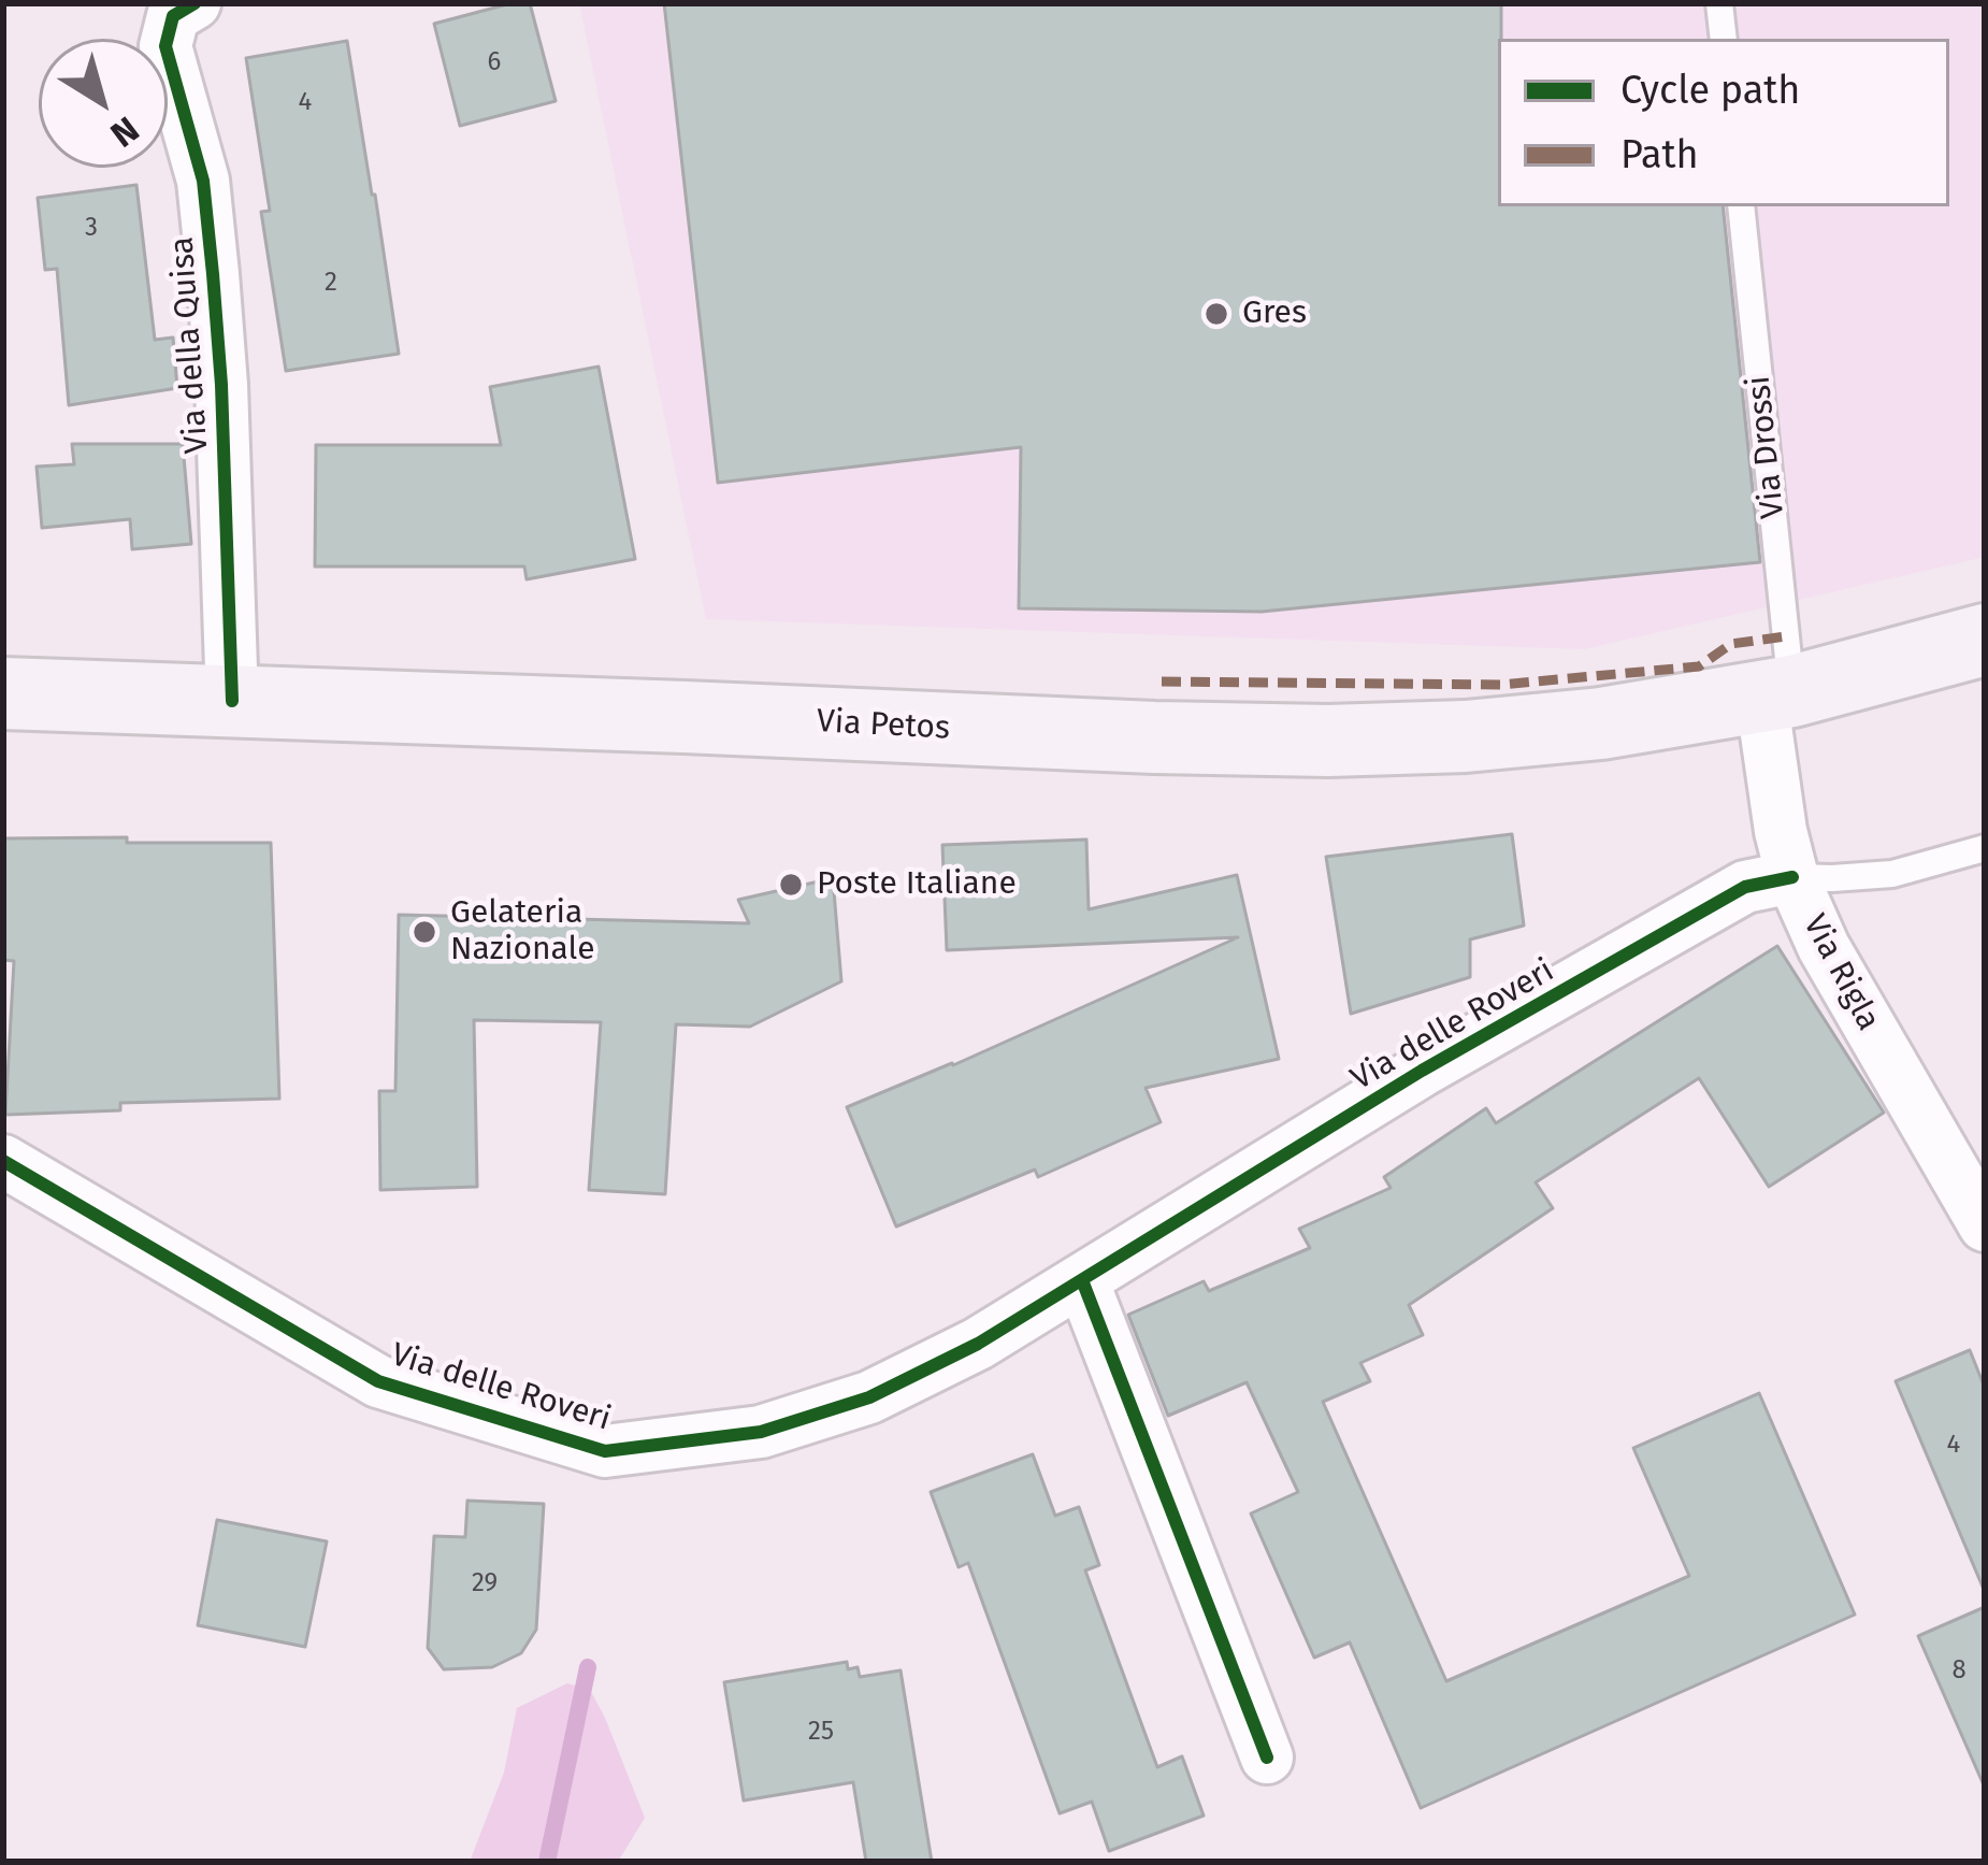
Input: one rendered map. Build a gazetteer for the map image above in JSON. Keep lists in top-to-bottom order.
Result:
{
  "streets": {
    "main road": ["Via Petos"],
    "street": ["Via della Quisa", "Via Rigla", "Via delle Roveri"],
    "lane": ["Via Drossi"]
  },
  "crossings": [
    ["Via della Quisa", "Via Petos"],
    ["Via Drossi", "Via Petos"],
    ["Via Drossi", "Via Rigla"],
    ["Via Petos", "Via Rigla"],
    ["Via Rigla", "Via delle Roveri"]
  ],
  "places": ["Gres", "Poste Italiane", "Gelateria Nazionale"],
  "house_numbers": [
    "6",
    "4",
    "3",
    "2",
    "4",
    "29",
    "8",
    "25"
  ],
  "legend": ["Cycle path", "Path"],
  "north": "bottom right"
}
